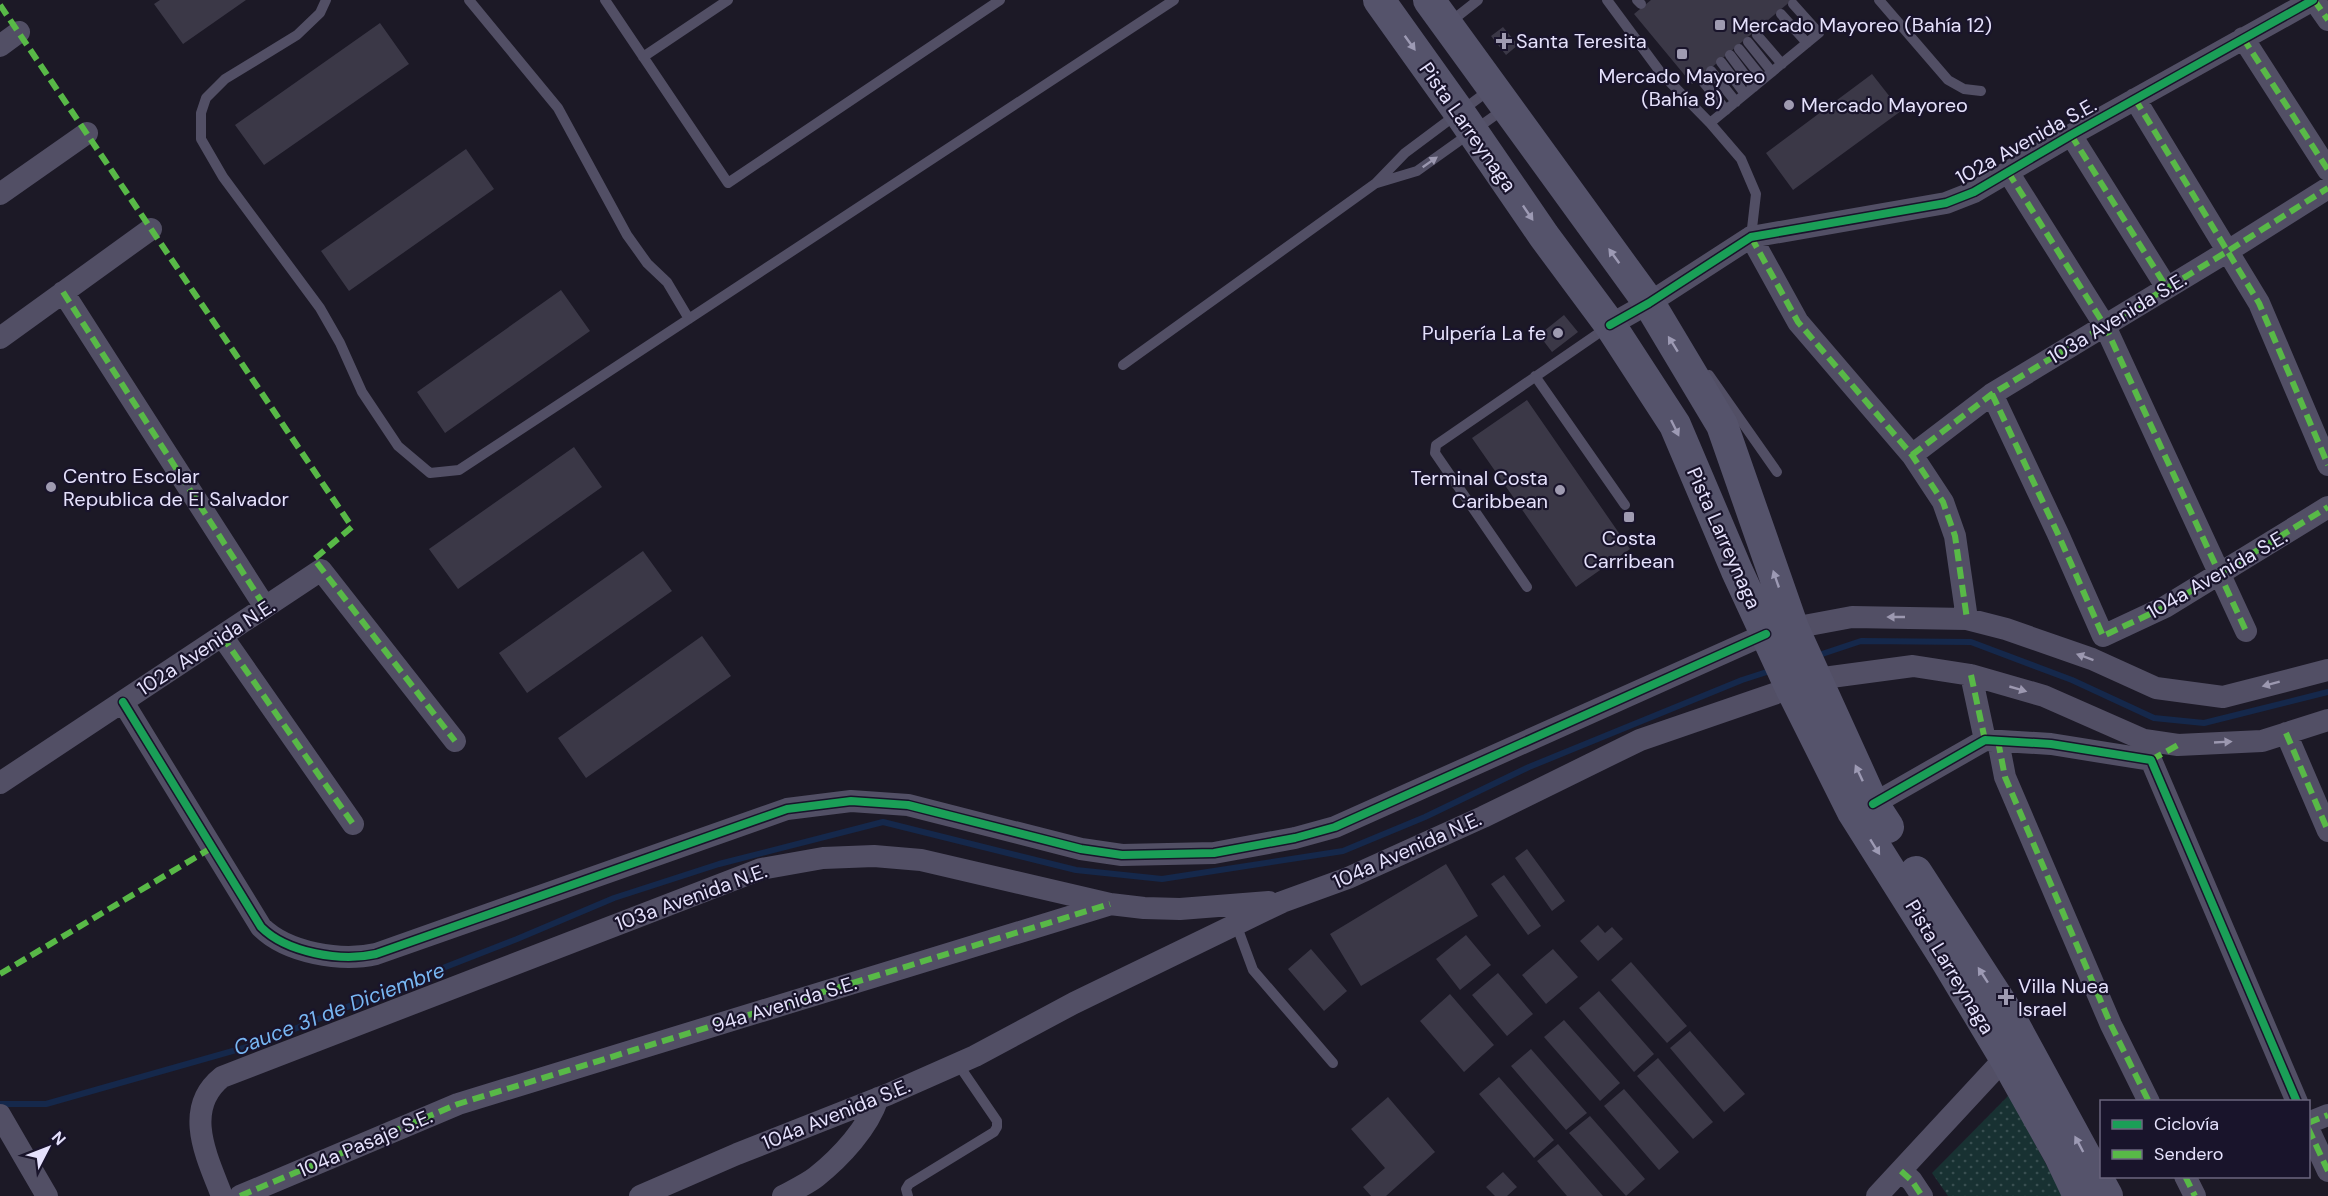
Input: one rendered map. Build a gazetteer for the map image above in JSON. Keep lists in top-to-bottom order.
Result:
{
  "streets": {
    "main road": ["Pista Larreynaga"],
    "street": [
      "102a Avenida S.E.",
      "103a Avenida S.E.",
      "104a Avenida S.E.",
      "102a Avenida N.E.",
      "104a Avenida N.E.",
      "103a Avenida N.E.",
      "94a Avenida S.E.",
      "104a Pasaje S.E."
    ]
  },
  "crossings": [
    ["Pista Larreynaga", "102a Avenida S.E."],
    ["Pista Larreynaga", "104a Avenida N.E."],
    ["103a Avenida S.E.", "104a Avenida S.E."],
    ["104a Avenida S.E.", "104a Avenida N.E."],
    ["104a Avenida N.E.", "103a Avenida N.E."],
    ["103a Avenida N.E.", "94a Avenida S.E."],
    ["94a Avenida S.E.", "104a Pasaje S.E."]
  ],
  "water": ["Cauce 31 de Diciembre"],
  "places": {
    "transit": ["Mercado Mayoreo (Bahía 12)", "Mercado Mayoreo (Bahía 8)", "Costa Carribean"],
    "health": ["Santa Teresita", "Villa Nuea Israel"],
    "other": [
      "Mercado Mayoreo",
      "Pulpería La fe",
      "Centro Escolar Republica de El Salvador",
      "Terminal Costa Caribbean"
    ]
  },
  "legend": ["Ciclovía", "Sendero"],
  "north": "top right"
}
